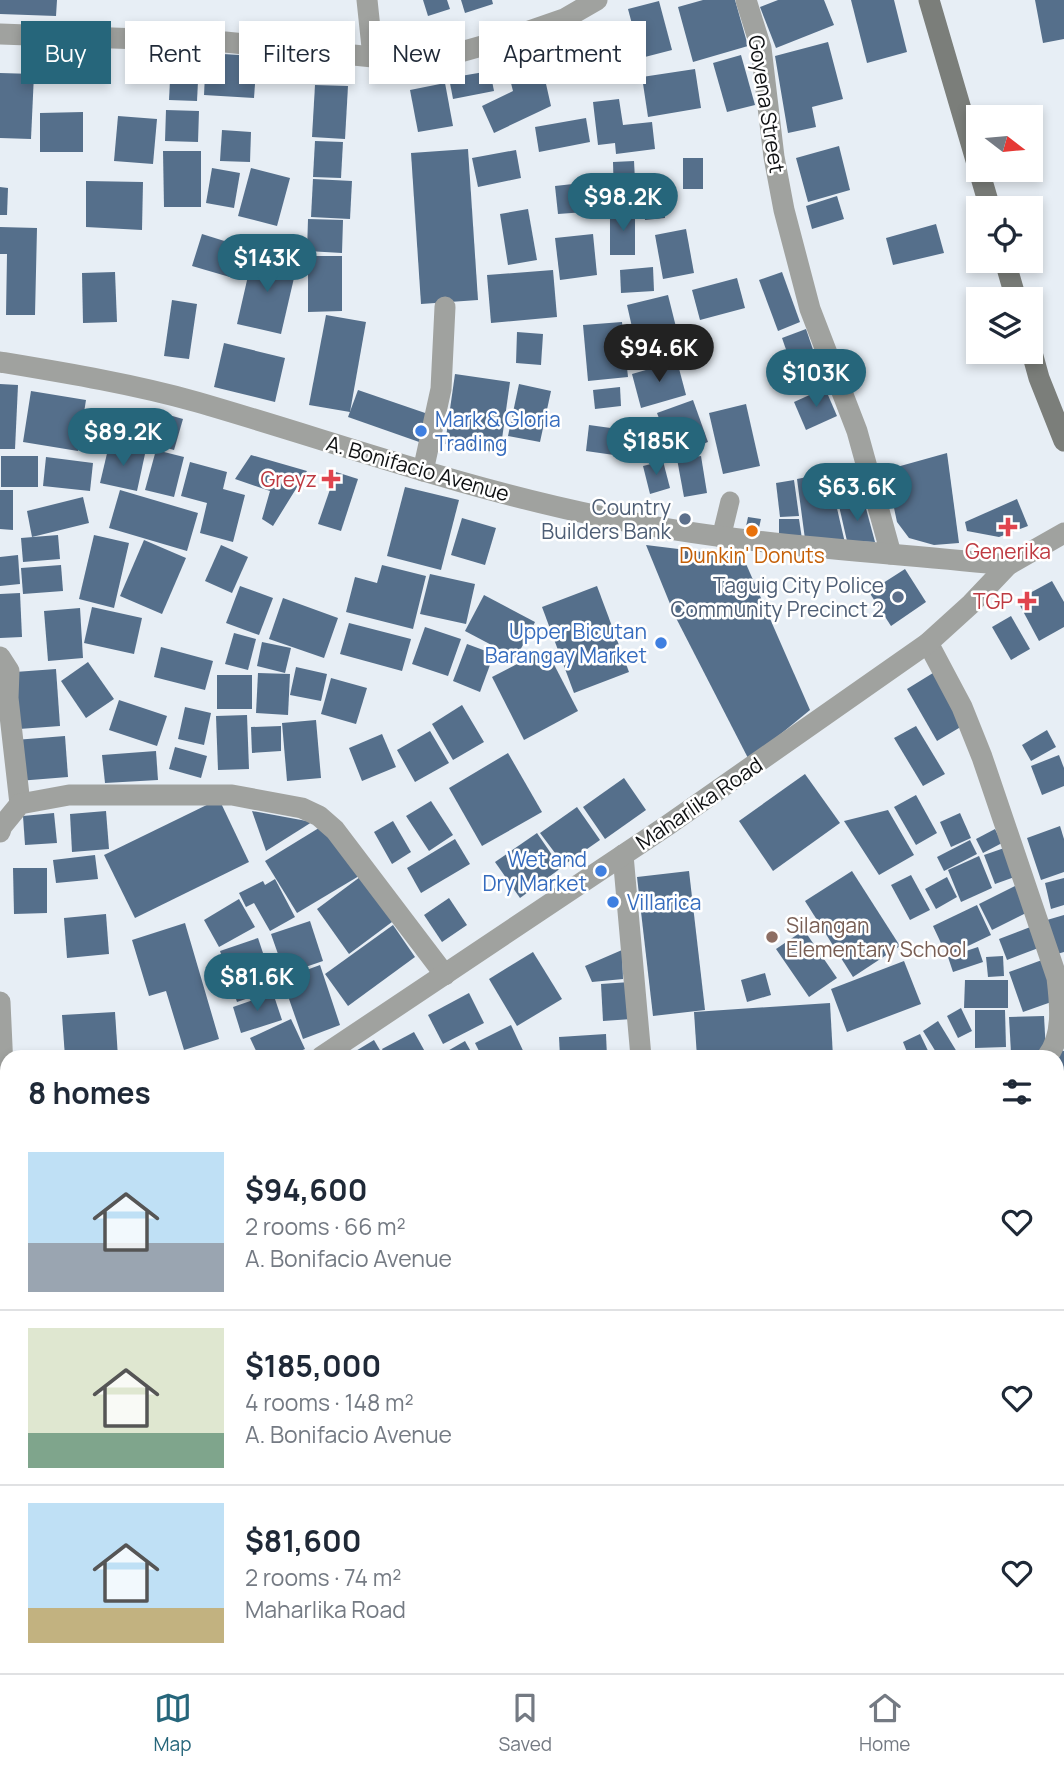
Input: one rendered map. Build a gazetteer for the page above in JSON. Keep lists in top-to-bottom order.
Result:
{
  "streets": {
    "street": ["Goyena Street", "A. Bonifacio Avenue", "Maharlika Road"]
  },
  "crossings": [
    ["Goyena Street", "A. Bonifacio Avenue"],
    ["A. Bonifacio Avenue", "Maharlika Road"]
  ],
  "places": {
    "other": [
      "Mark & Gloria Trading",
      "Country Builders Bank",
      "Dunkin' Donuts",
      "Taguig City Police Community Precinct 2",
      "Upper Bicutan Barangay Market",
      "Wet and Dry Market",
      "Villarica",
      "Silangan Elementary School"
    ],
    "health": ["Greyz", "Generika", "TGP"]
  },
  "north": "right",
  "page": {
    "chip": [
      "Buy",
      "Rent",
      "Filters",
      "New",
      "Apartment"
    ],
    "price": [
      "$98.2K",
      "$143K",
      "$94.6K",
      "$103K",
      "$89.2K",
      "$185K",
      "$63.6K",
      "$81.6K"
    ],
    "heading": "8 homes",
    "list": [
      {
        "name": "$94,600",
        "note": "2 rooms · 66 m² · A. Bonifacio Avenue"
      },
      {
        "name": "$185,000",
        "note": "4 rooms · 148 m² · A. Bonifacio Avenue"
      },
      {
        "name": "$81,600",
        "note": "2 rooms · 74 m² · Maharlika Road"
      }
    ],
    "tabs": ["Map", "Saved", "Home"]
  }
}
